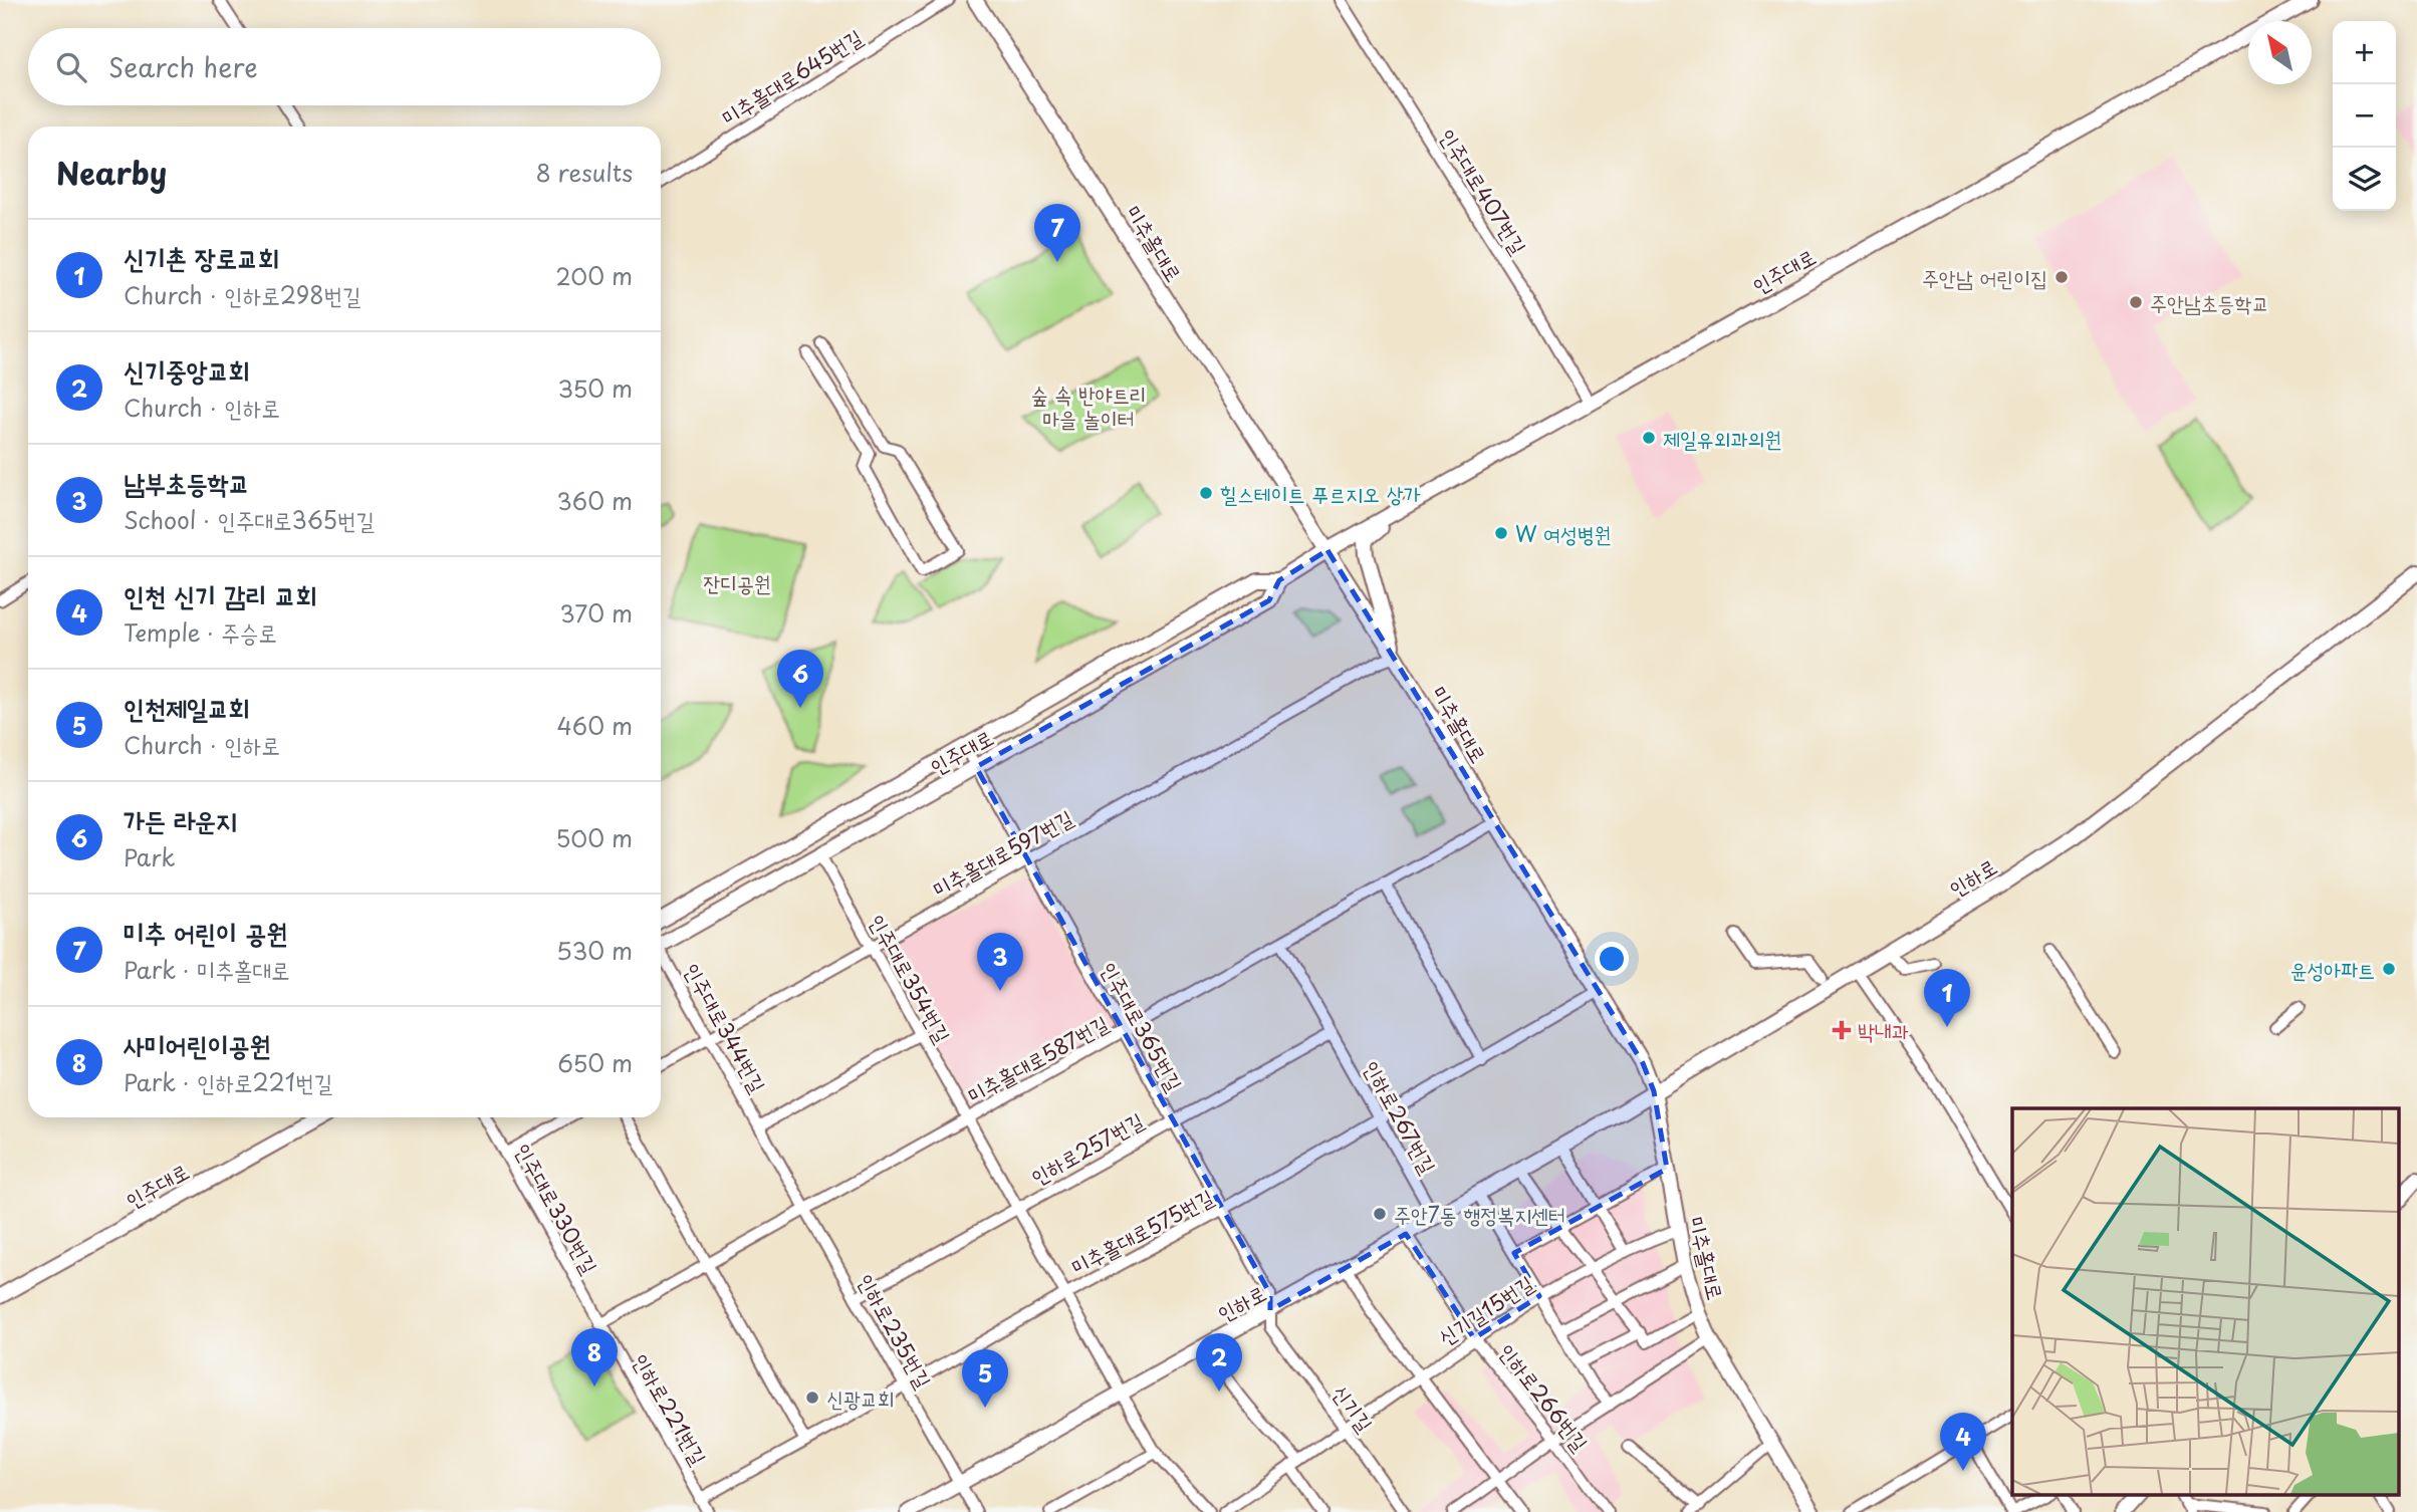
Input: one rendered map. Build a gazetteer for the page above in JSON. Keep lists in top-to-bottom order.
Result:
{
  "streets": {
    "main road": ["미추홀대로", "인주대로", "인하로"],
    "street": [
      "미추홀대로645번길",
      "인주대로407번길",
      "미추홀대로597번길",
      "인주대로354번길",
      "인주대로365번길",
      "인주대로344번길",
      "미추홀대로587번길",
      "인하로267번길",
      "인하로257번길",
      "인주대로330번길",
      "미추홀대로575번길",
      "신기길15번길",
      "인하로235번길",
      "인하로266번길",
      "신기길",
      "인하로221번길"
    ]
  },
  "crossings": [
    ["인주대로407번길", "인주대로"],
    ["미추홀대로", "인주대로"],
    ["미추홀대로", "미추홀대로597번길"],
    ["미추홀대로", "인하로"],
    ["미추홀대로", "미추홀대로587번길"],
    ["미추홀대로", "미추홀대로575번길"],
    ["미추홀대로", "신기길15번길"],
    ["인주대로", "인주대로354번길"],
    ["인주대로", "인주대로365번길"],
    ["미추홀대로597번길", "인주대로354번길"],
    ["미추홀대로597번길", "인주대로365번길"],
    ["미추홀대로597번길", "인주대로344번길"],
    ["인하로", "인주대로354번길"],
    ["인하로", "인주대로365번길"],
    ["인하로", "인하로267번길"],
    ["인하로", "인하로235번길"],
    ["인하로", "인하로266번길"],
    ["인주대로354번길", "인주대로344번길"],
    ["인주대로354번길", "미추홀대로587번길"],
    ["인주대로354번길", "인하로257번길"],
    ["인주대로354번길", "미추홀대로575번길"],
    ["인주대로365번길", "미추홀대로587번길"],
    ["인주대로365번길", "인하로257번길"],
    ["인주대로365번길", "미추홀대로575번길"],
    ["인주대로365번길", "신기길"],
    ["인주대로344번길", "미추홀대로587번길"],
    ["인주대로344번길", "인하로235번길"],
    ["미추홀대로587번길", "인하로267번길"],
    ["미추홀대로587번길", "인주대로330번길"],
    ["미추홀대로587번길", "인하로235번길"],
    ["미추홀대로587번길", "인하로221번길"],
    ["인하로267번길", "미추홀대로575번길"],
    ["인하로257번길", "인하로235번길"],
    ["인주대로330번길", "인하로221번길"],
    ["미추홀대로575번길", "인하로235번길"],
    ["미추홀대로575번길", "인하로221번길"],
    ["신기길15번길", "인하로266번길"],
    ["신기길15번길", "신기길"]
  ],
  "parks": ["숲 속 반야트리 마을 놀이터", "잔디공원"],
  "places": {
    "other": [
      "주안남 어린이집",
      "주안남초등학교",
      "제일유외과의원",
      "힐스테이트 푸르지오 상가",
      "W 여성병원",
      "윤성아파트",
      "주안7동 행정복지센터",
      "신광교회"
    ],
    "health": ["박내과"]
  },
  "north": "top left",
  "page": {
    "map_buttons": ["+", "−"],
    "search": "Search here",
    "heading": ["Nearby", "8 results"],
    "pins": [
      "7",
      "6",
      "3",
      "1",
      "8",
      "2",
      "5",
      "4"
    ],
    "list": [
      {
        "mark": "1",
        "name": "신기촌 장로교회",
        "note": "Church · 인하로298번길",
        "value": "200 m"
      },
      {
        "mark": "2",
        "name": "신기중앙교회",
        "note": "Church · 인하로",
        "value": "350 m"
      },
      {
        "mark": "3",
        "name": "남부초등학교",
        "note": "School · 인주대로365번길",
        "value": "360 m"
      },
      {
        "mark": "4",
        "name": "인천 신기 감리 교회",
        "note": "Temple · 주승로",
        "value": "370 m"
      },
      {
        "mark": "5",
        "name": "인천제일교회",
        "note": "Church · 인하로",
        "value": "460 m"
      },
      {
        "mark": "6",
        "name": "가든 라운지",
        "note": "Park",
        "value": "500 m"
      },
      {
        "mark": "7",
        "name": "미추 어린이 공원",
        "note": "Park · 미추홀대로",
        "value": "530 m"
      },
      {
        "mark": "8",
        "name": "사미어린이공원",
        "note": "Park · 인하로221번길",
        "value": "650 m"
      }
    ]
  }
}
